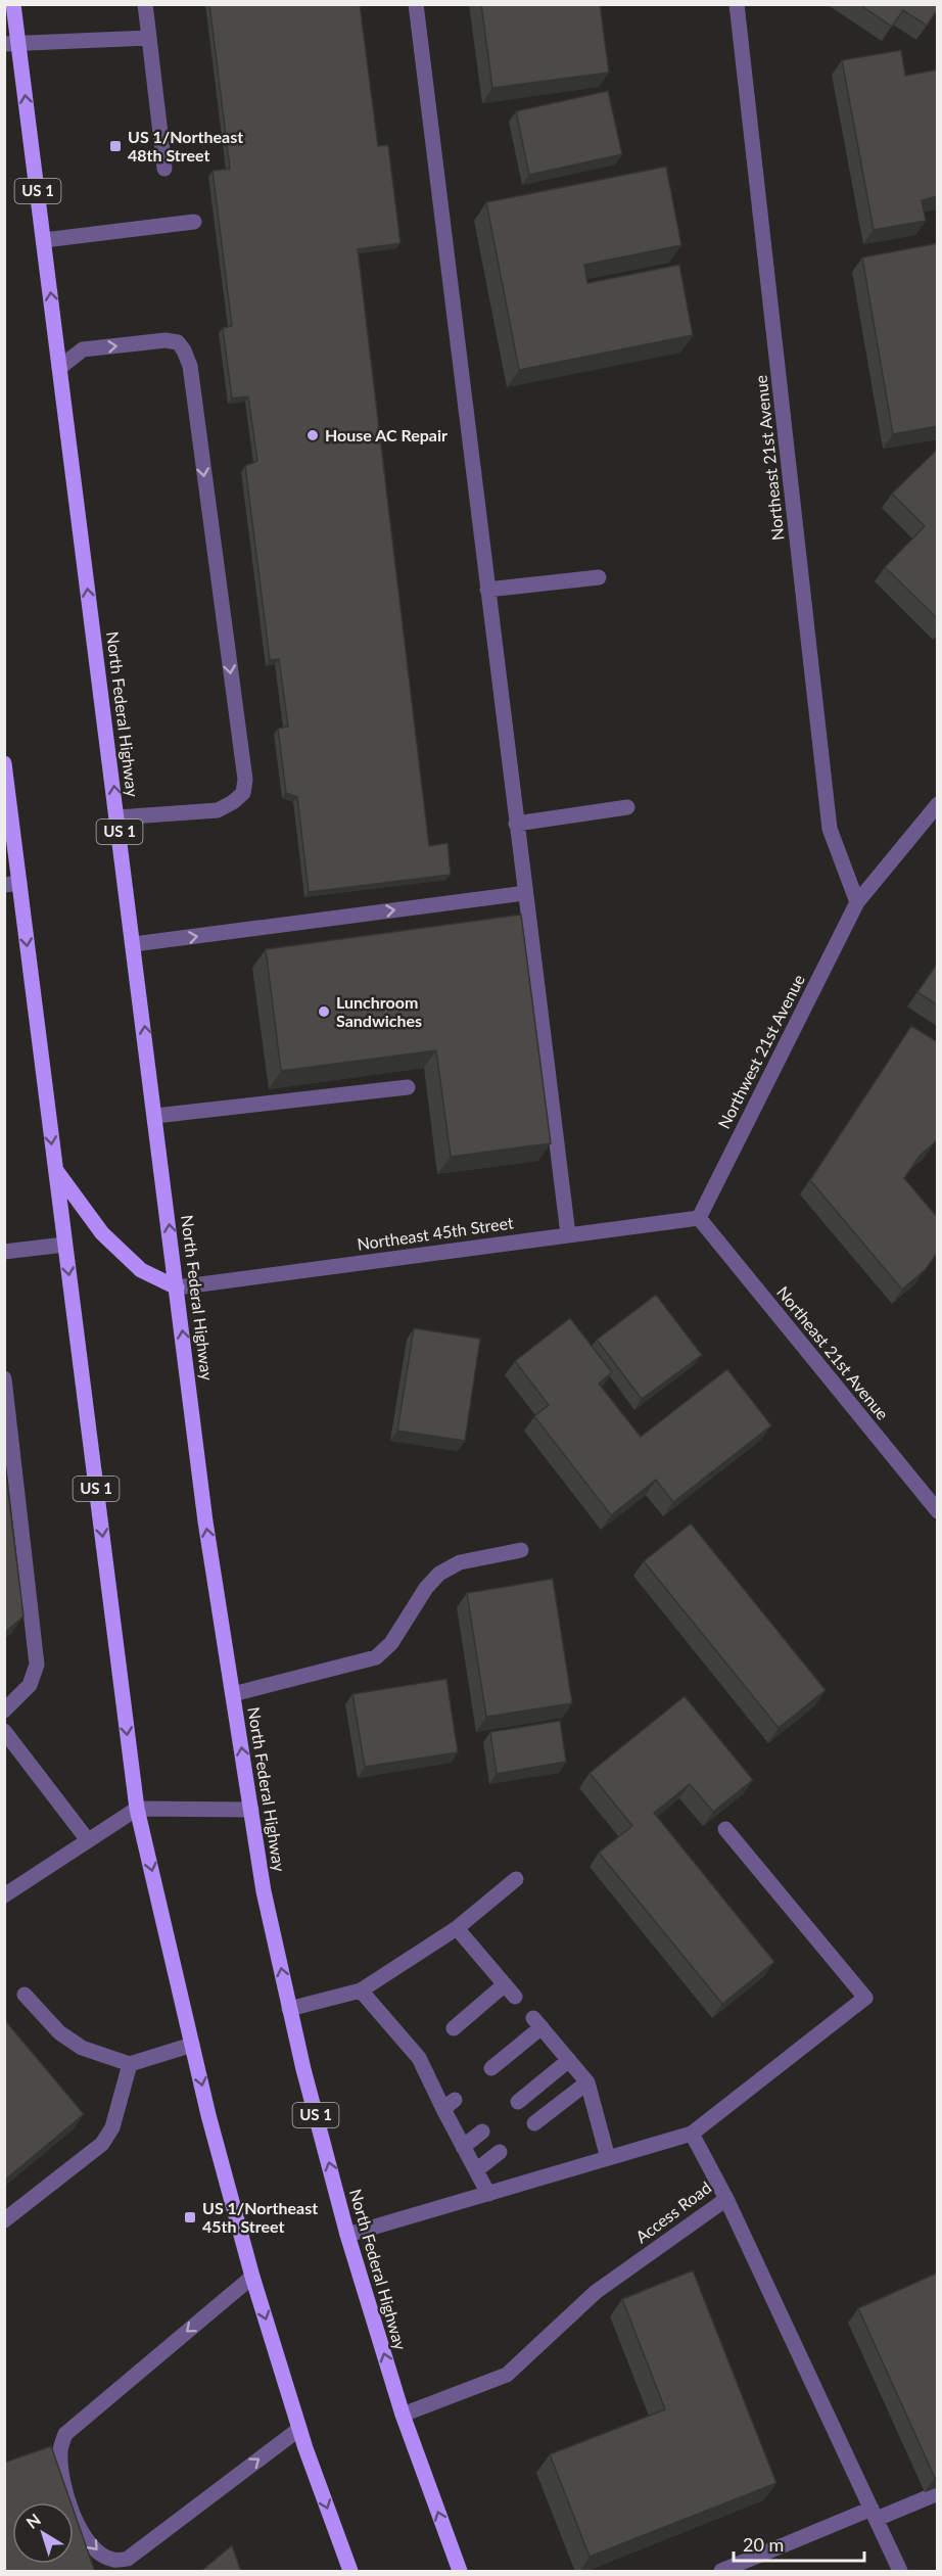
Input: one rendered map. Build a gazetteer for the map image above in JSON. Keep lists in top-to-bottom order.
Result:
{
  "streets": {
    "main road": ["US 1", "North Federal Highway"],
    "street": [
      "Northeast 21st Avenue",
      "Northwest 21st Avenue",
      "Northeast 45th Street",
      "Access Road"
    ]
  },
  "crossings": [
    ["Northeast 21st Avenue", "Northwest 21st Avenue"],
    ["Northeast 21st Avenue", "Northeast 45th Street"],
    ["North Federal Highway", "Northeast 45th Street"],
    ["North Federal Highway", "Access Road"],
    ["Northwest 21st Avenue", "Northeast 45th Street"]
  ],
  "places": {
    "transit": ["US 1/Northeast 48th Street", "US 1/Northeast 45th Street"],
    "other": ["House AC Repair", "Lunchroom Sandwiches"]
  },
  "scale_bar": "20 m",
  "north": "top left"
}
